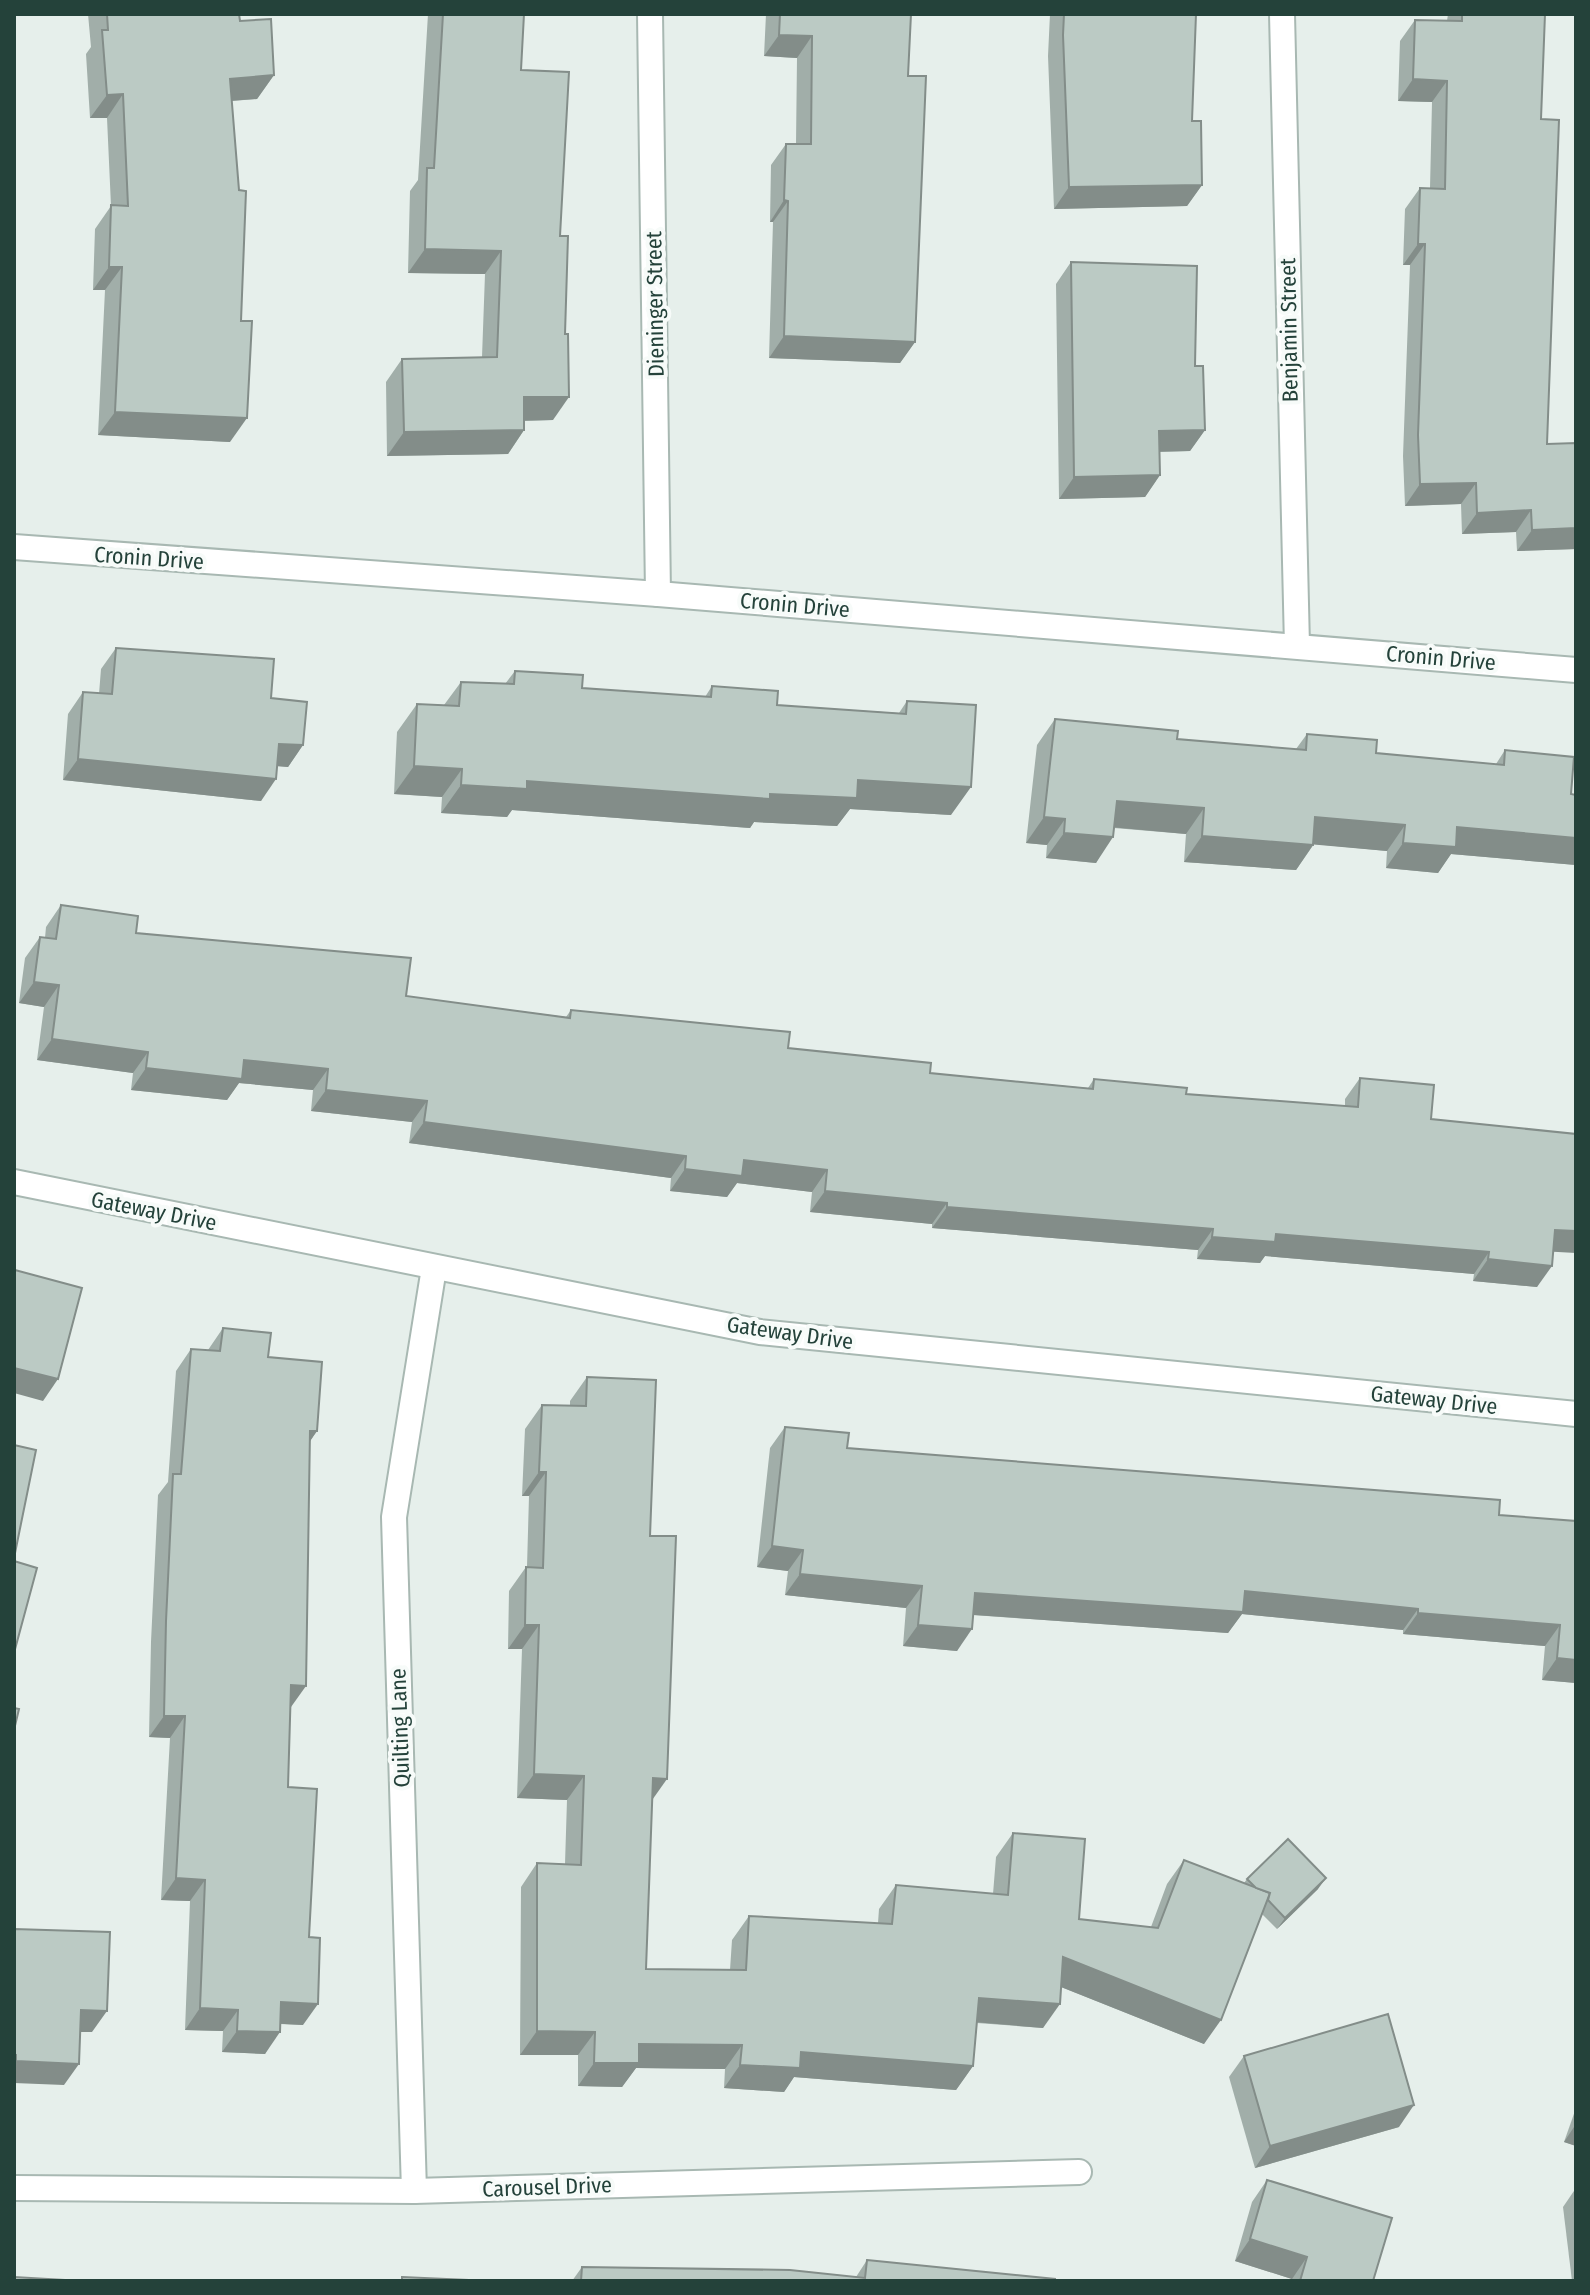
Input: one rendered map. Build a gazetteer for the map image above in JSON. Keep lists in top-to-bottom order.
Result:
{
  "streets": {
    "street": [
      "Dieninger Street",
      "Benjamin Street",
      "Cronin Drive",
      "Gateway Drive",
      "Quilting Lane",
      "Carousel Drive"
    ]
  },
  "crossings": [
    ["Dieninger Street", "Cronin Drive"],
    ["Benjamin Street", "Cronin Drive"],
    ["Gateway Drive", "Quilting Lane"],
    ["Quilting Lane", "Carousel Drive"]
  ]
}
